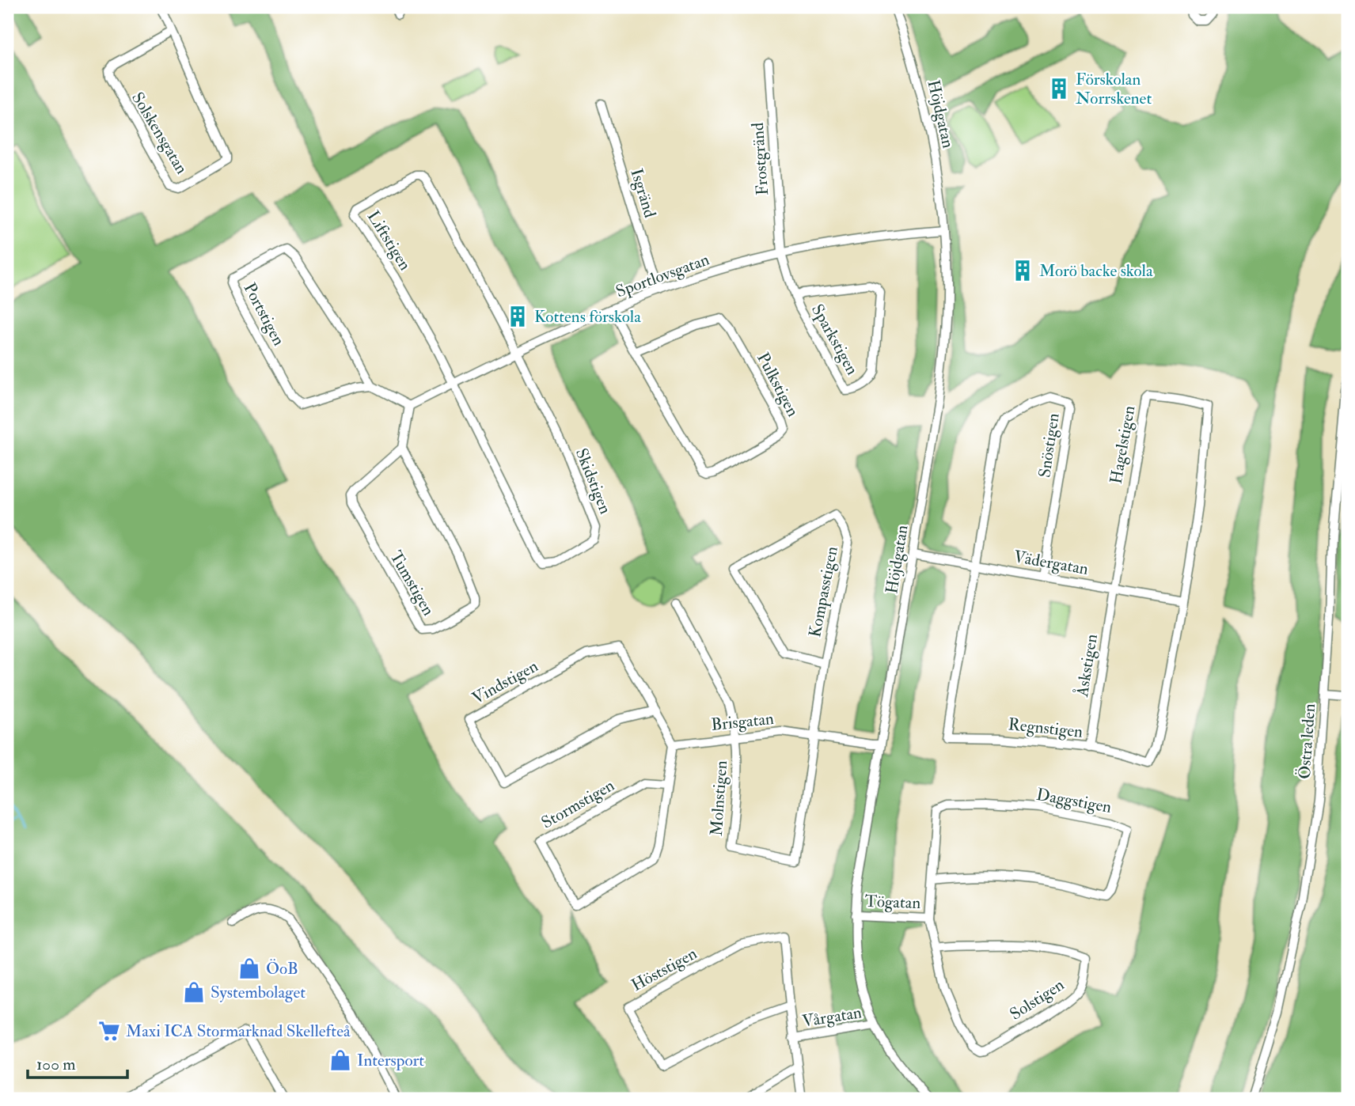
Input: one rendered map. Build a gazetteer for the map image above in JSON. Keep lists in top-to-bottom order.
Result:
{
  "streets": {
    "street": [
      "Höjdgatan",
      "Solskensgatan",
      "Frostgränd",
      "Isgränd",
      "Liftstigen",
      "Sportlovsgatan",
      "Portstigen",
      "Sparkstigen",
      "Pulkstigen",
      "Hagelstigen",
      "Snöstigen",
      "Skidstigen",
      "Vädergatan",
      "Tumstigen",
      "Kompasstigen",
      "Åskstigen",
      "Vindstigen",
      "Brisgatan",
      "Regnstigen",
      "Östra leden",
      "Molnstigen",
      "Daggstigen",
      "Stormstigen",
      "Tögatan",
      "Höststigen",
      "Solstigen",
      "Vårgatan"
    ]
  },
  "crossings": [
    ["Höjdgatan", "Sportlovsgatan"],
    ["Höjdgatan", "Vädergatan"],
    ["Höjdgatan", "Brisgatan"],
    ["Höjdgatan", "Tögatan"],
    ["Höjdgatan", "Vårgatan"],
    ["Frostgränd", "Sportlovsgatan"],
    ["Frostgränd", "Sparkstigen"],
    ["Isgränd", "Sportlovsgatan"],
    ["Liftstigen", "Sportlovsgatan"],
    ["Liftstigen", "Skidstigen"],
    ["Sportlovsgatan", "Sparkstigen"],
    ["Sportlovsgatan", "Pulkstigen"],
    ["Sportlovsgatan", "Skidstigen"],
    ["Hagelstigen", "Vädergatan"],
    ["Hagelstigen", "Åskstigen"],
    ["Hagelstigen", "Regnstigen"],
    ["Snöstigen", "Vädergatan"],
    ["Snöstigen", "Regnstigen"],
    ["Vädergatan", "Åskstigen"],
    ["Vädergatan", "Regnstigen"],
    ["Kompasstigen", "Brisgatan"],
    ["Kompasstigen", "Molnstigen"],
    ["Åskstigen", "Regnstigen"],
    ["Vindstigen", "Brisgatan"],
    ["Vindstigen", "Stormstigen"],
    ["Brisgatan", "Molnstigen"],
    ["Brisgatan", "Stormstigen"],
    ["Daggstigen", "Tögatan"],
    ["Daggstigen", "Solstigen"],
    ["Tögatan", "Solstigen"],
    ["Höststigen", "Vårgatan"]
  ],
  "places": {
    "building": ["Förskolan Norrskenet", "Morö backe skola", "Kottens förskola"],
    "shop": ["ÖoB", "Systembolaget", "Intersport"],
    "supermarket": ["Maxi ICA Stormarknad Skellefteå"]
  },
  "scale_bar": "100 m"
}
